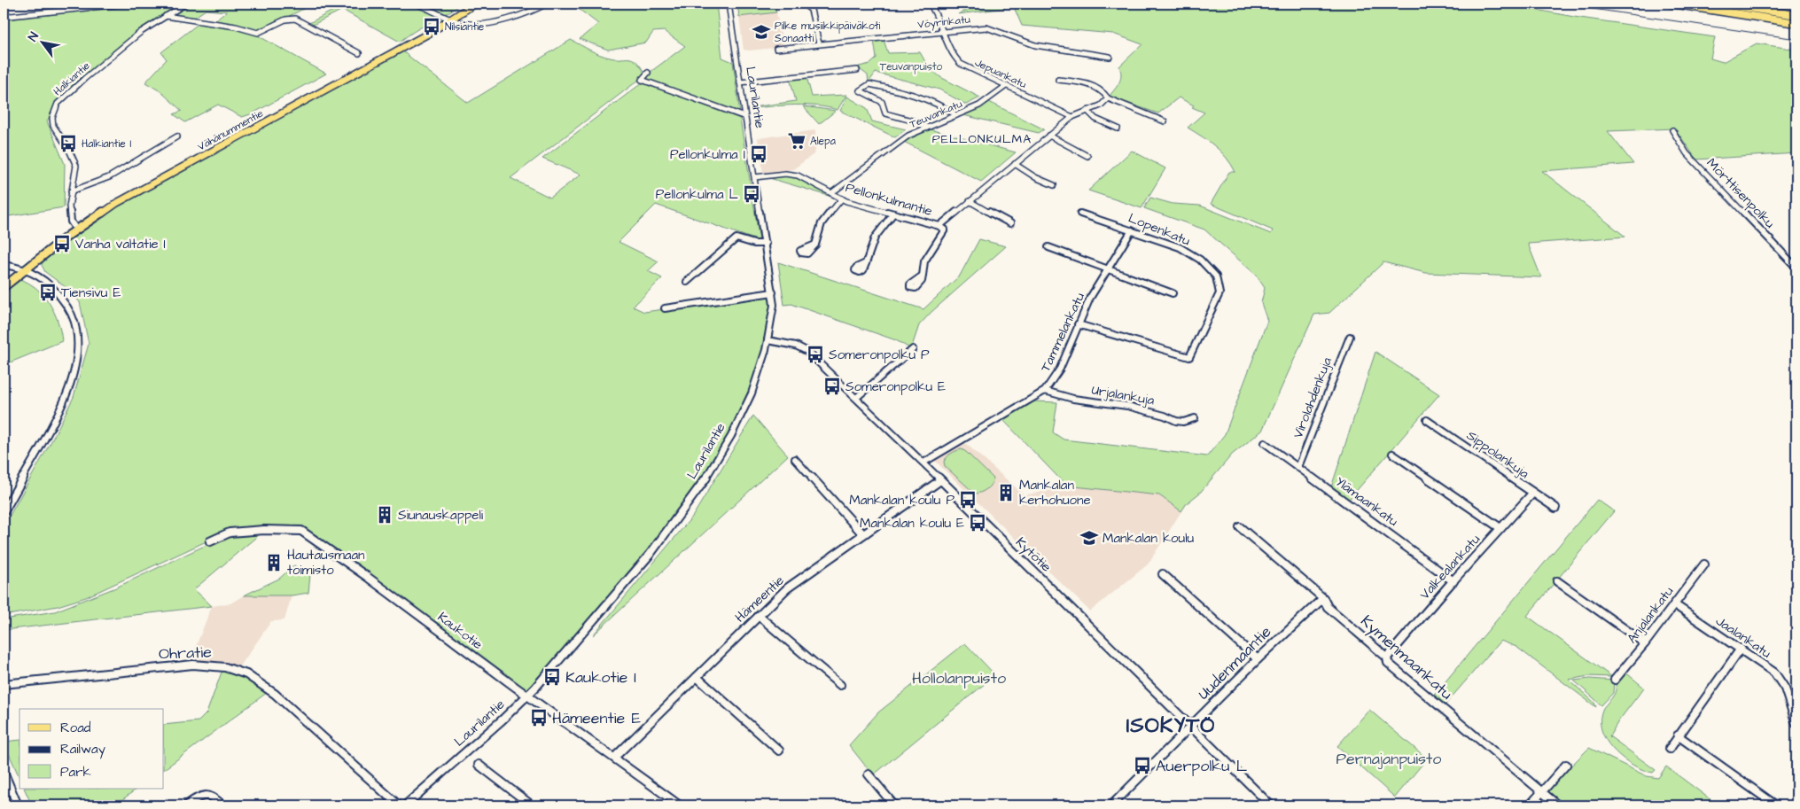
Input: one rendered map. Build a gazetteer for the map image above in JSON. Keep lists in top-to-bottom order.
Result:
{
  "streets": {
    "main road": ["Vähänummentie"],
    "street": [
      "Vöyrinkatu",
      "Jepuankatu",
      "Halkiantie",
      "Laurilantie",
      "Teuvankatu",
      "Mörttisenpolku",
      "Pellonkulmantie",
      "Lopenkatu",
      "Tammelankatu",
      "Urjalankuja",
      "Virolahdenkuja",
      "Sippolankuja",
      "Ylämaankatu",
      "Kytötie",
      "Valkealankatu",
      "Hämeentie",
      "Anjalankatu",
      "Kaukotie",
      "Jaalankatu",
      "Ohratie",
      "Kymenmaankatu",
      "Uudenmaantie"
    ]
  },
  "crossings": [
    ["Vöyrinkatu", "Jepuankatu"],
    ["Jepuankatu", "Teuvankatu"],
    ["Jepuankatu", "Pellonkulmantie"],
    ["Halkiantie", "Vähänummentie"],
    ["Laurilantie", "Pellonkulmantie"],
    ["Laurilantie", "Kytötie"],
    ["Laurilantie", "Kaukotie"],
    ["Teuvankatu", "Pellonkulmantie"],
    ["Lopenkatu", "Tammelankatu"],
    ["Tammelankatu", "Urjalankuja"],
    ["Tammelankatu", "Kytötie"],
    ["Virolahdenkuja", "Ylämaankatu"],
    ["Sippolankuja", "Valkealankatu"],
    ["Ylämaankatu", "Valkealankatu"],
    ["Kytötie", "Hämeentie"],
    ["Kytötie", "Uudenmaantie"],
    ["Valkealankatu", "Kymenmaankatu"],
    ["Hämeentie", "Kaukotie"],
    ["Anjalankatu", "Jaalankatu"],
    ["Kymenmaankatu", "Uudenmaantie"]
  ],
  "districts": ["PELLONKULMA", "ISOKYTÖ"],
  "parks": ["Teuvanpuisto", "Hollolanpuisto", "Pernajanpuisto"],
  "places": {
    "bus stop": [
      "Nilsiäntie",
      "Halkiantie I",
      "Pellonkulma I",
      "Pellonkulma L",
      "Vanha valtatie I",
      "Tiensivu E",
      "Someronpolku P",
      "Someronpolku E",
      "Mankalan koulu P",
      "Mankalan koulu E",
      "Kaukotie I",
      "Hämeentie E",
      "Auerpolku L"
    ],
    "school or university": ["Pilke musiikkipäiväkoti Sonaatti", "Mankalan koulu"],
    "supermarket": ["Alepa"],
    "building": ["Mankalan kerhohuone", "Siunauskappeli", "Hautausmaan toimisto"]
  },
  "legend": ["Road", "Railway", "Park"],
  "north": "top left"
}
